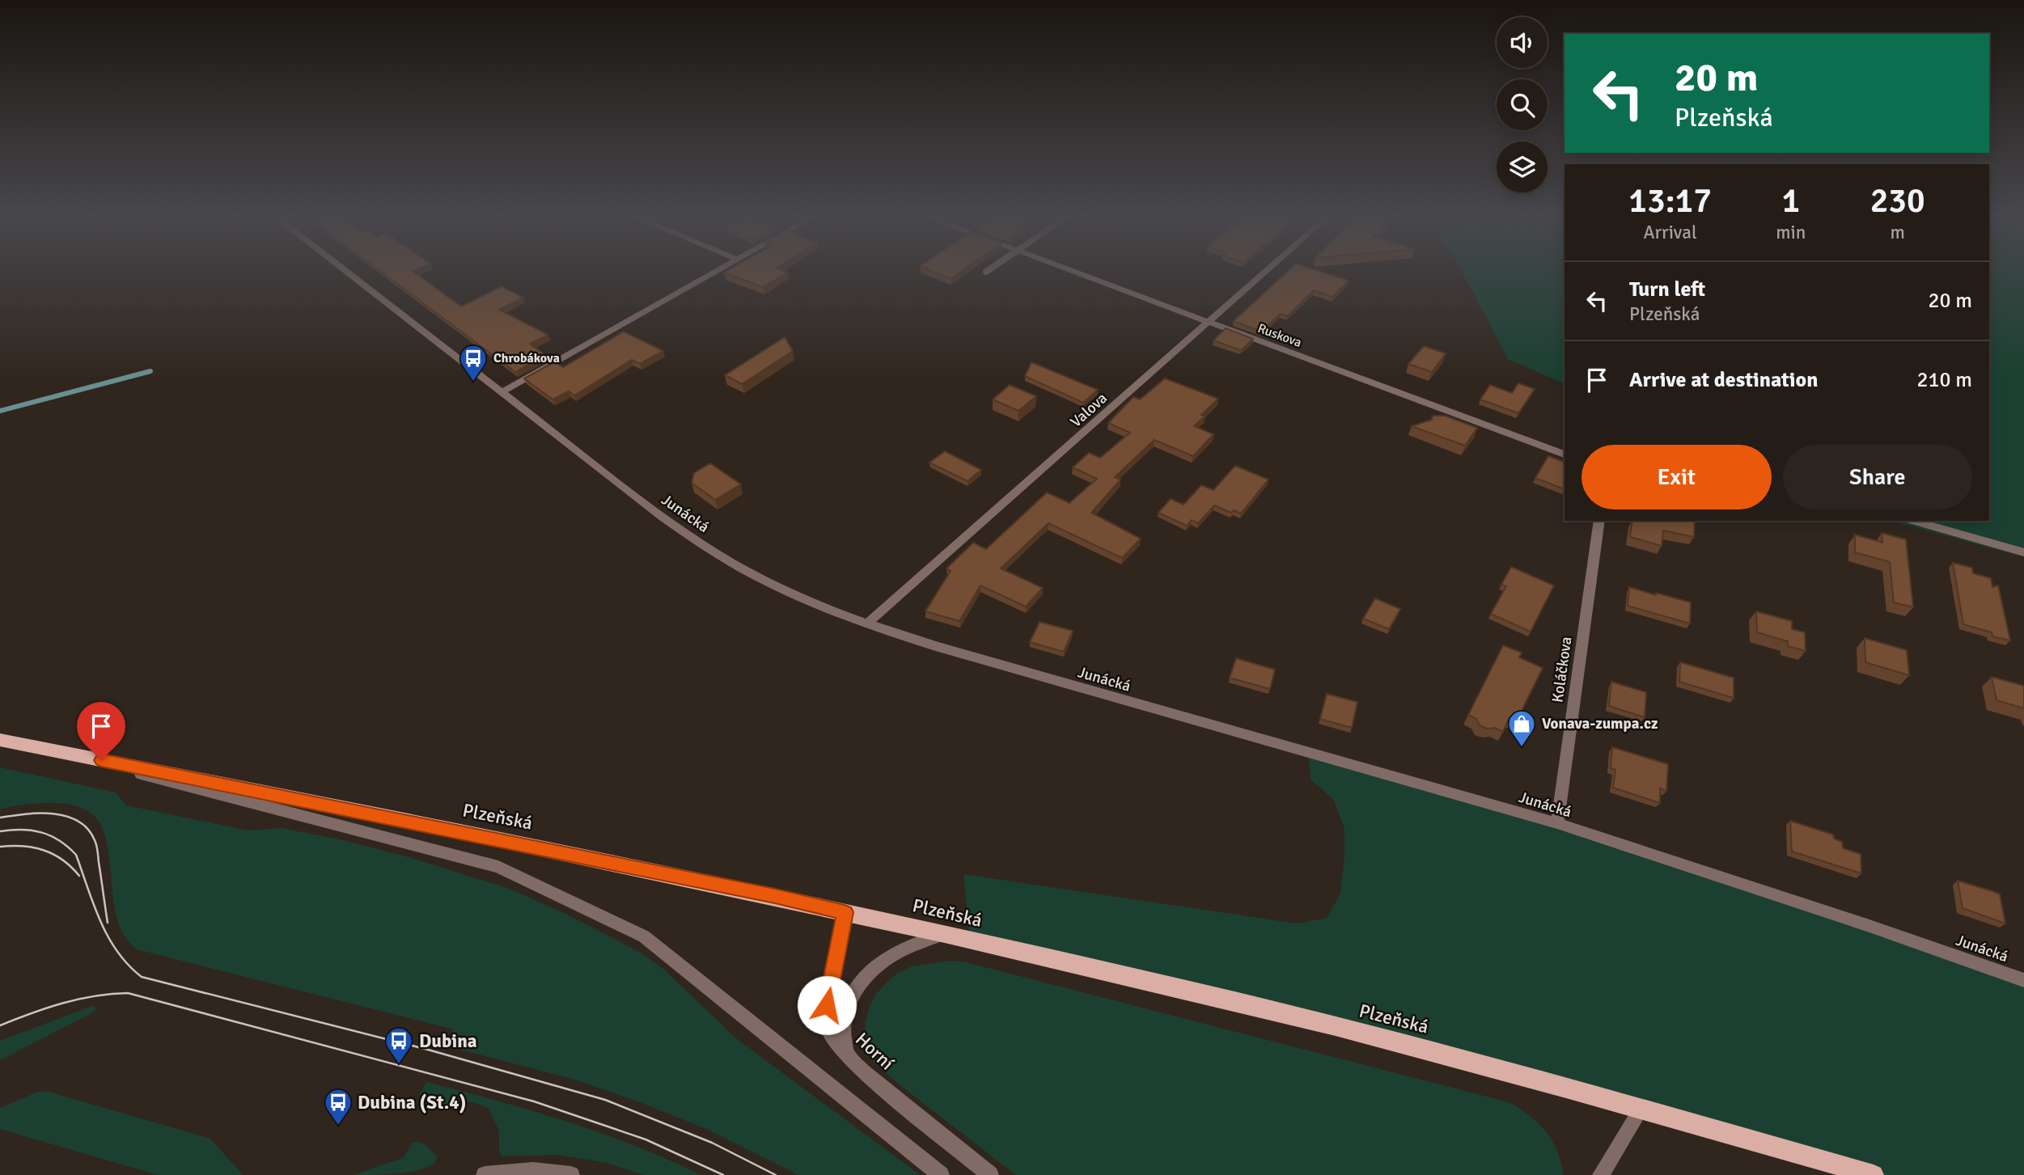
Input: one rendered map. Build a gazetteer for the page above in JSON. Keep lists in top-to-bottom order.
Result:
{
  "streets": {
    "main road": ["Plzeňská"],
    "street": [
      "Ruskova",
      "Valova",
      "Junácká",
      "Koláčkova",
      "Horní"
    ]
  },
  "crossings": [
    ["Ruskova", "Valova"],
    ["Valova", "Junácká"],
    ["Junácká", "Koláčkova"],
    ["Plzeňská", "Horní"]
  ],
  "places": {
    "bus stop": ["Chrobákova", "Dubina", "Dubina (St.4)"],
    "shop": ["Vonava-zumpa.cz"]
  },
  "page": {
    "turn": ["20 m", "Plzeňská"],
    "eta": [
      "13:17",
      "Arrival",
      "1",
      "min",
      "230",
      "m"
    ],
    "list": [
      {
        "name": "Turn left",
        "note": "Plzeňská",
        "value": "20 m"
      },
      {
        "name": "Arrive at destination",
        "value": "210 m"
      }
    ],
    "buttons": ["Exit", "Share"]
  }
}
